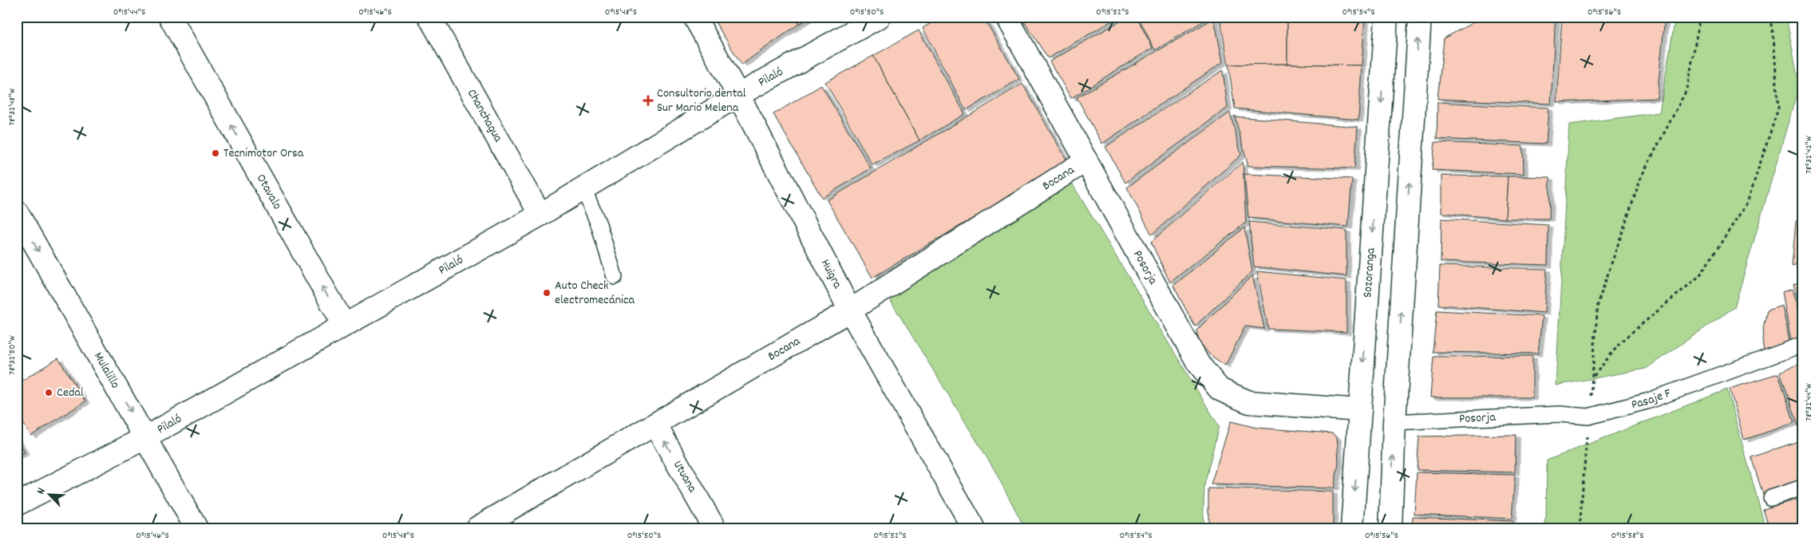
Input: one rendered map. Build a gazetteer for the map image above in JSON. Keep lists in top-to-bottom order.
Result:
{
  "streets": {
    "street": [
      "Pilaló",
      "Chanchagua",
      "Bocana",
      "Otavalo",
      "Posorja",
      "Sozoranga",
      "Huigra",
      "Mulalillo",
      "Utuana"
    ],
    "lane": ["Pasaje F"]
  },
  "crossings": [
    ["Pilaló", "Chanchagua"],
    ["Pilaló", "Otavalo"],
    ["Pilaló", "Huigra"],
    ["Pilaló", "Mulalillo"],
    ["Bocana", "Posorja"],
    ["Bocana", "Huigra"],
    ["Bocana", "Utuana"],
    ["Posorja", "Sozoranga"],
    ["Posorja", "Pasaje F"]
  ],
  "one_way": ["Otavalo", "Mulalillo", "Utuana"],
  "places": {
    "health": ["Consultorio dental Sur Mario Melena"],
    "other": ["Tecnimotor Orsa", "Auto Check electromecánica", "Cedal"]
  },
  "north": "top left",
  "coordinates": [
    "0°15'44\"S",
    "0°15'46\"S",
    "0°15'48\"S",
    "0°15'50\"S",
    "0°15'52\"S",
    "0°15'54\"S",
    "0°15'56\"S",
    "78°32'48\"W",
    "78°32'42\"W",
    "78°32'50\"W",
    "78°32'44\"W",
    "0°15'58\"S"
  ]
}
